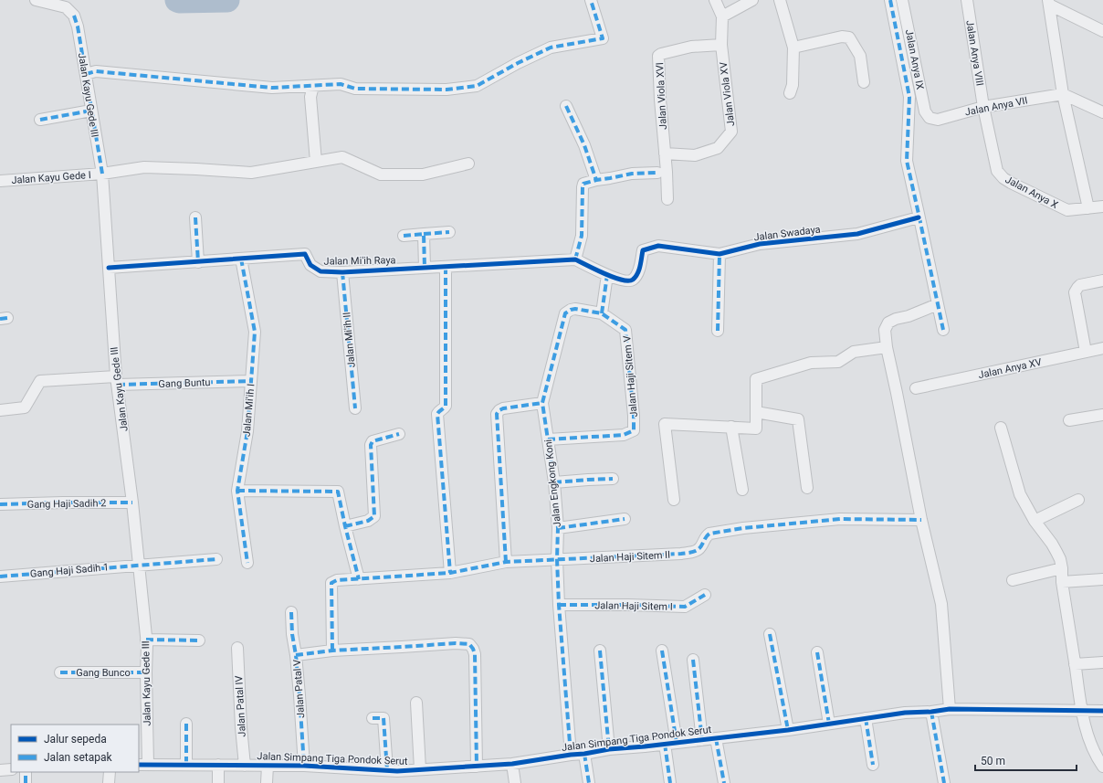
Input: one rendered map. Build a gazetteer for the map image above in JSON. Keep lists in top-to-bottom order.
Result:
{
  "streets": {
    "street": [
      "Jalan Anya VIII",
      "Jalan Anya IX",
      "Jalan Viola XV",
      "Jalan Kayu Gede III",
      "Jalan Viola XVI",
      "Jalan Anya VII",
      "Jalan Kayu Gede I",
      "Jalan Anya X",
      "Jalan Swadaya",
      "Jalan Mi'ih Raya",
      "Jalan Mi'ih II",
      "Jalan Anya XV",
      "Jalan Haji Sitem V",
      "Gang Buntu",
      "Jalan Mi'ih I",
      "Jalan Engkong Koni",
      "Gang Haji Sadih 2",
      "Jalan Haji Sitem II",
      "Gang Haji Sadih 1",
      "Jalan Haji Sitem I",
      "Gang Bunco",
      "Jalan Patal V",
      "Jalan Patal IV",
      "Jalan Simpang Tiga Pondok Serut"
    ]
  },
  "crossings": [
    ["Jalan Anya VIII", "Jalan Anya VII"],
    ["Jalan Anya VIII", "Jalan Anya X"],
    ["Jalan Anya IX", "Jalan Anya VII"],
    ["Jalan Viola XV", "Jalan Viola XVI"],
    ["Jalan Kayu Gede III", "Jalan Kayu Gede I"],
    ["Jalan Kayu Gede III", "Jalan Mi'ih Raya"],
    ["Jalan Kayu Gede III", "Gang Buntu"],
    ["Jalan Kayu Gede III", "Gang Haji Sadih 2"],
    ["Jalan Kayu Gede III", "Gang Haji Sadih 1"],
    ["Jalan Kayu Gede III", "Gang Bunco"],
    ["Jalan Kayu Gede III", "Jalan Simpang Tiga Pondok Serut"],
    ["Jalan Anya VII", "Jalan Anya X"],
    ["Jalan Swadaya", "Jalan Mi'ih Raya"],
    ["Jalan Mi'ih Raya", "Jalan Mi'ih II"],
    ["Jalan Mi'ih Raya", "Jalan Mi'ih I"],
    ["Jalan Haji Sitem V", "Jalan Engkong Koni"],
    ["Gang Buntu", "Jalan Mi'ih I"],
    ["Jalan Engkong Koni", "Jalan Haji Sitem II"],
    ["Jalan Engkong Koni", "Jalan Haji Sitem I"],
    ["Jalan Engkong Koni", "Jalan Simpang Tiga Pondok Serut"],
    ["Jalan Patal V", "Jalan Simpang Tiga Pondok Serut"],
    ["Jalan Patal IV", "Jalan Simpang Tiga Pondok Serut"]
  ],
  "legend": ["Jalur sepeda", "Jalan setapak"],
  "scale_bar": "50 m"
}
